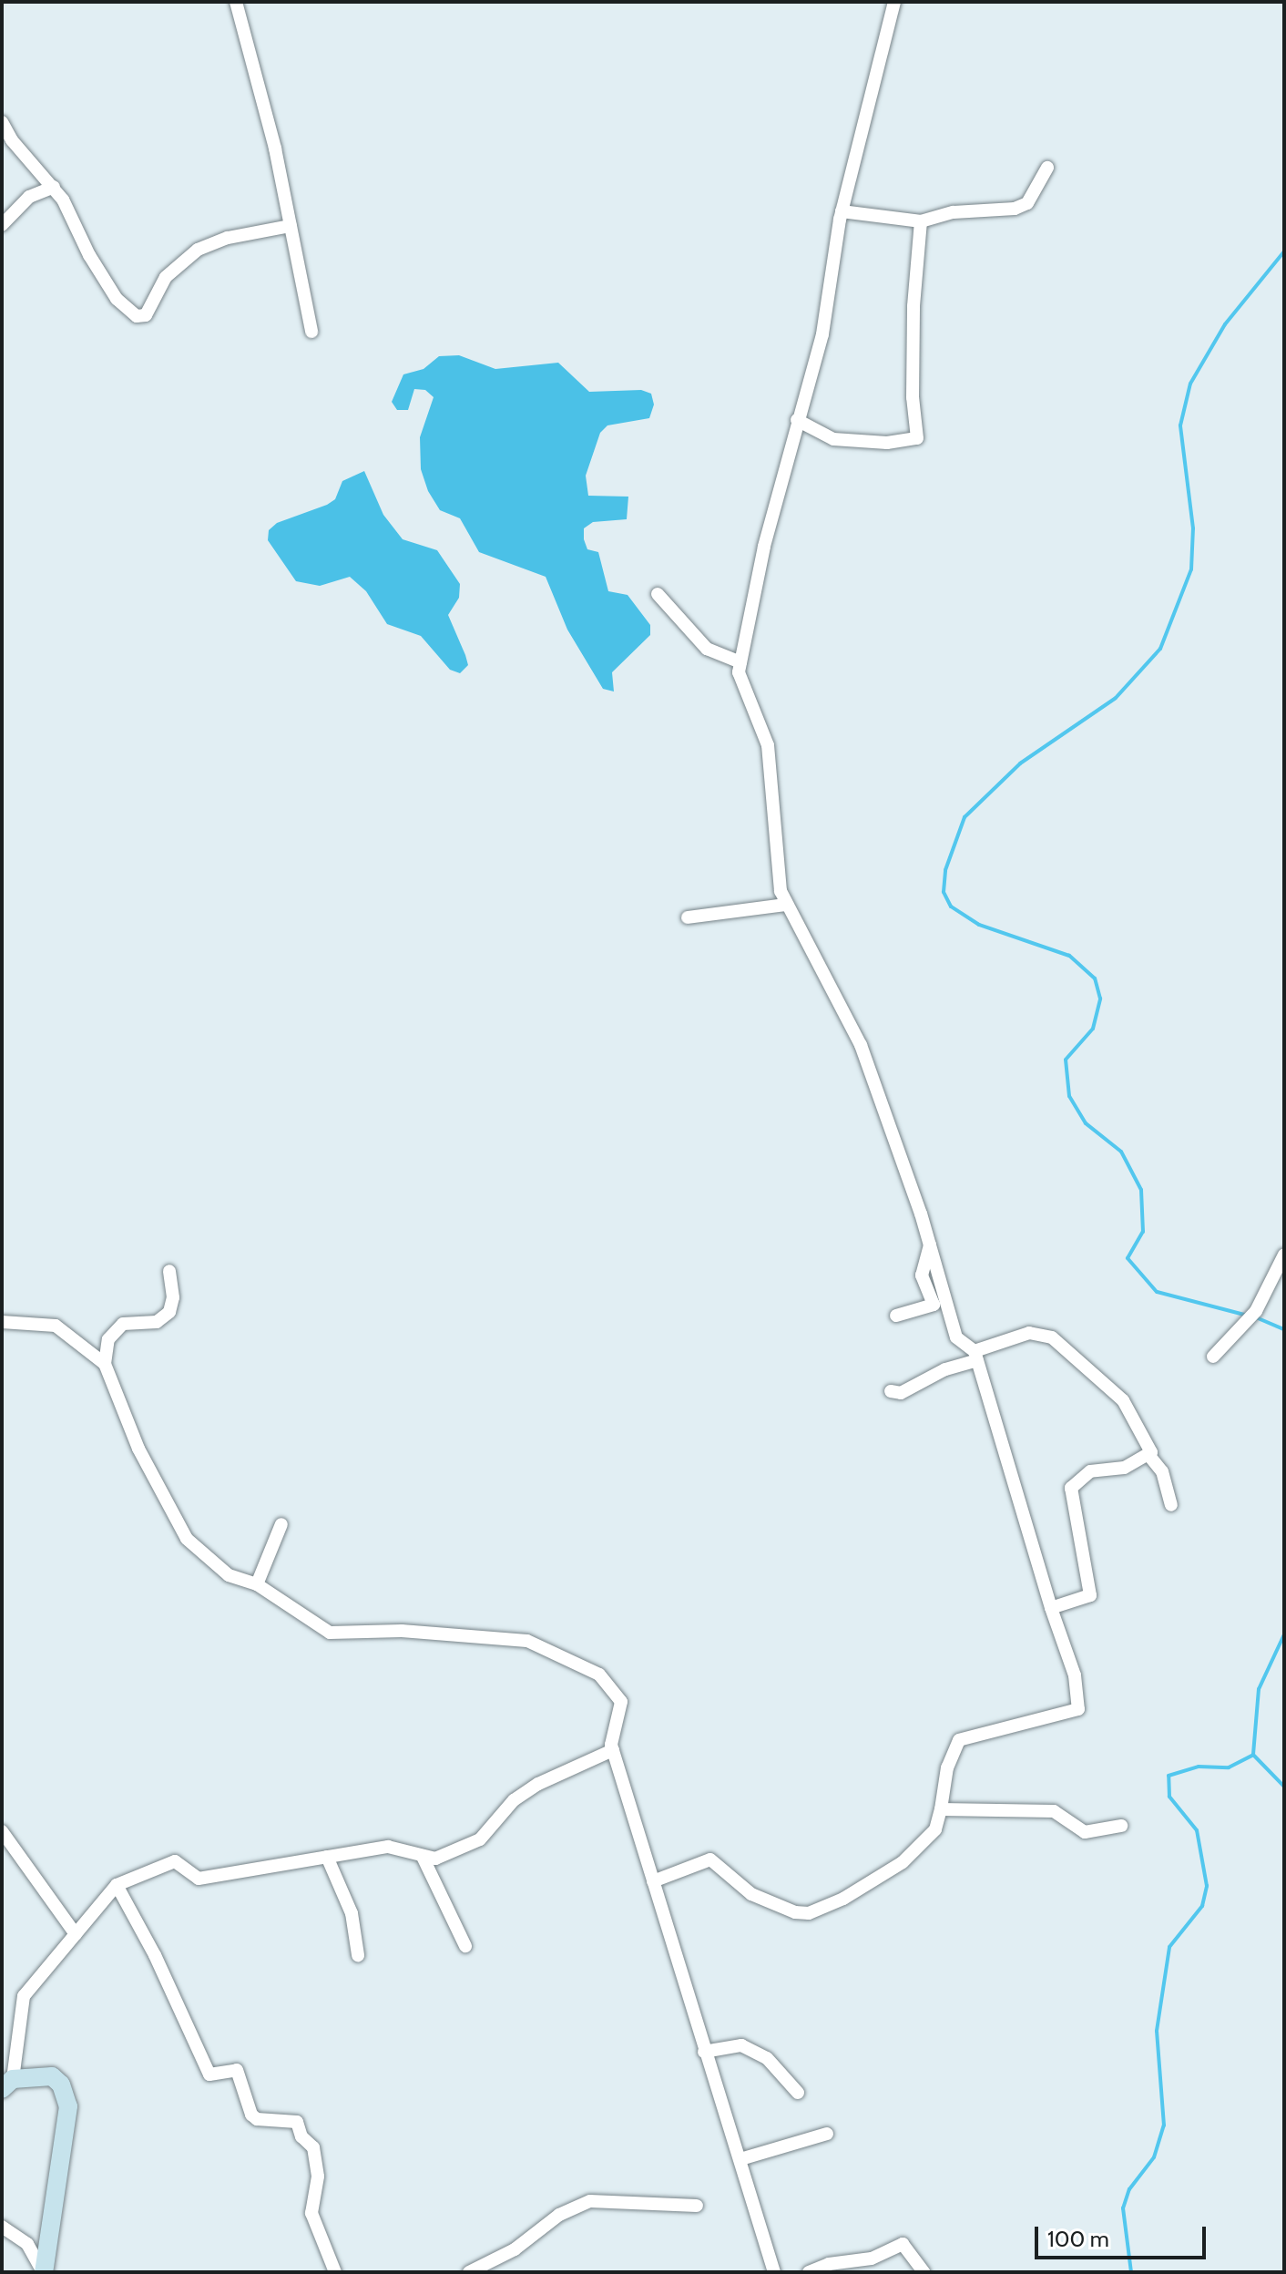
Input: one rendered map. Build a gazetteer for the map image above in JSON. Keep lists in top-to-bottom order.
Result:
{
  "scale_bar": "100 m"
}
